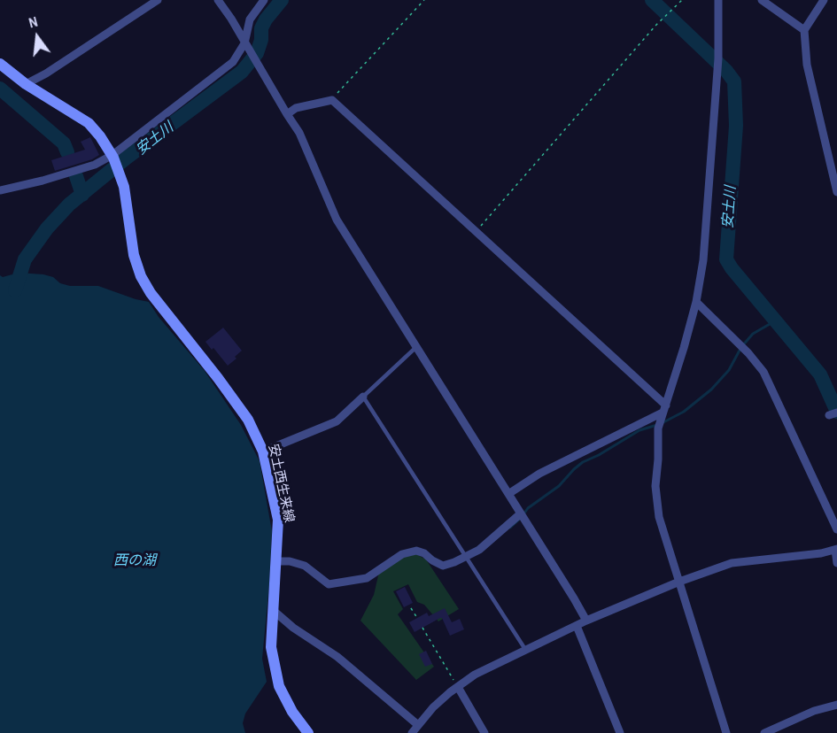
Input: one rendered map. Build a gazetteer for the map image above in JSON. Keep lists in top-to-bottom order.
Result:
{
  "streets": {
    "main road": ["安土西生来線"]
  },
  "water": ["安土川", "西の湖"],
  "north": "top"
}
